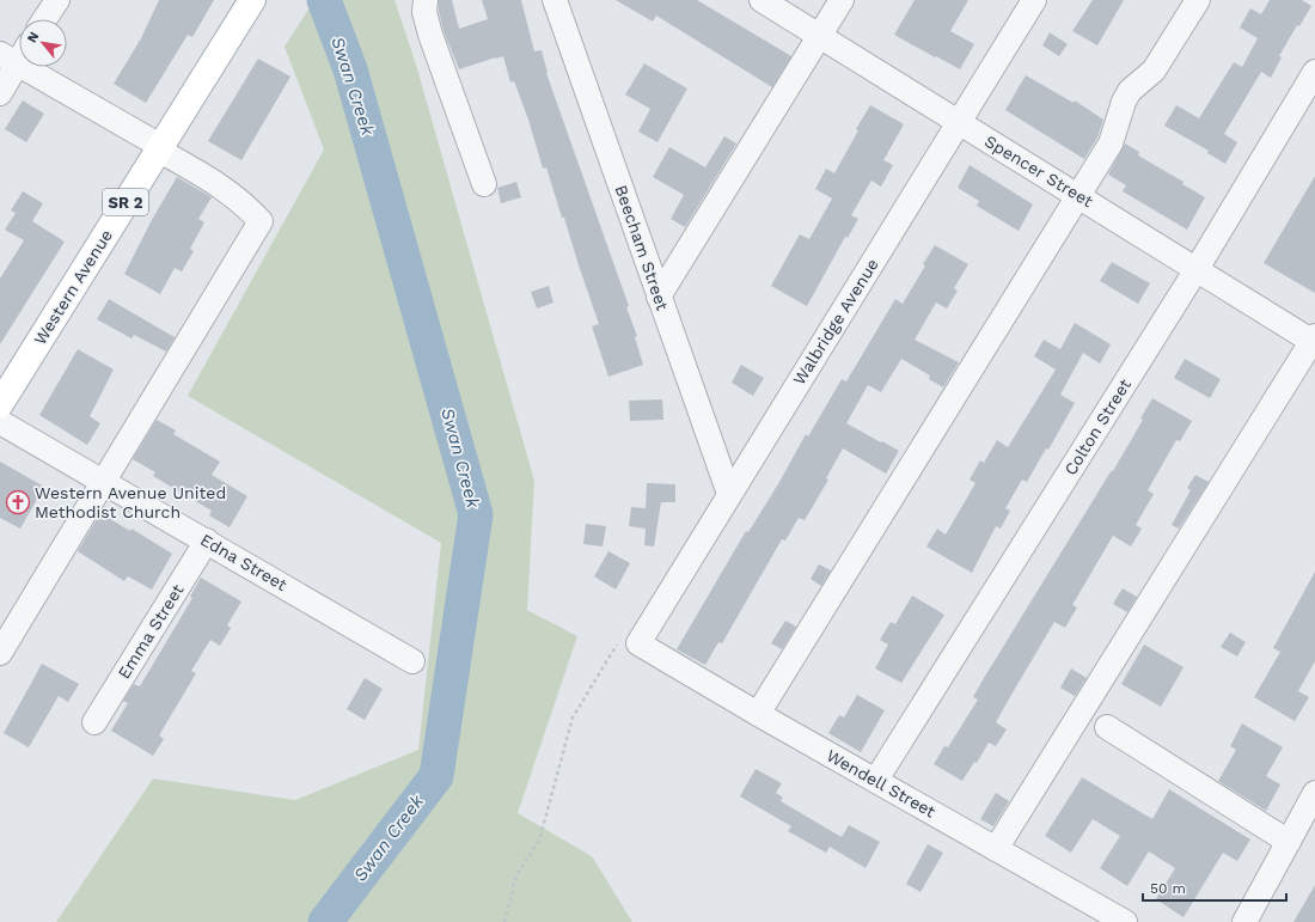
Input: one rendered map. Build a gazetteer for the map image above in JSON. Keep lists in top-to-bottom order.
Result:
{
  "streets": {
    "main road": ["SR 2", "Western Avenue"],
    "street": [
      "Spencer Street",
      "Beecham Street",
      "Walbridge Avenue",
      "Colton Street",
      "Edna Street",
      "Emma Street",
      "Wendell Street"
    ]
  },
  "crossings": [
    ["Spencer Street", "Walbridge Avenue"],
    ["Spencer Street", "Colton Street"],
    ["Beecham Street", "Walbridge Avenue"],
    ["Walbridge Avenue", "Wendell Street"],
    ["Colton Street", "Wendell Street"],
    ["Edna Street", "Emma Street"]
  ],
  "water": ["Swan Creek"],
  "places": {
    "church": ["Western Avenue United Methodist Church"]
  },
  "scale_bar": "50 m",
  "north": "top left"
}
